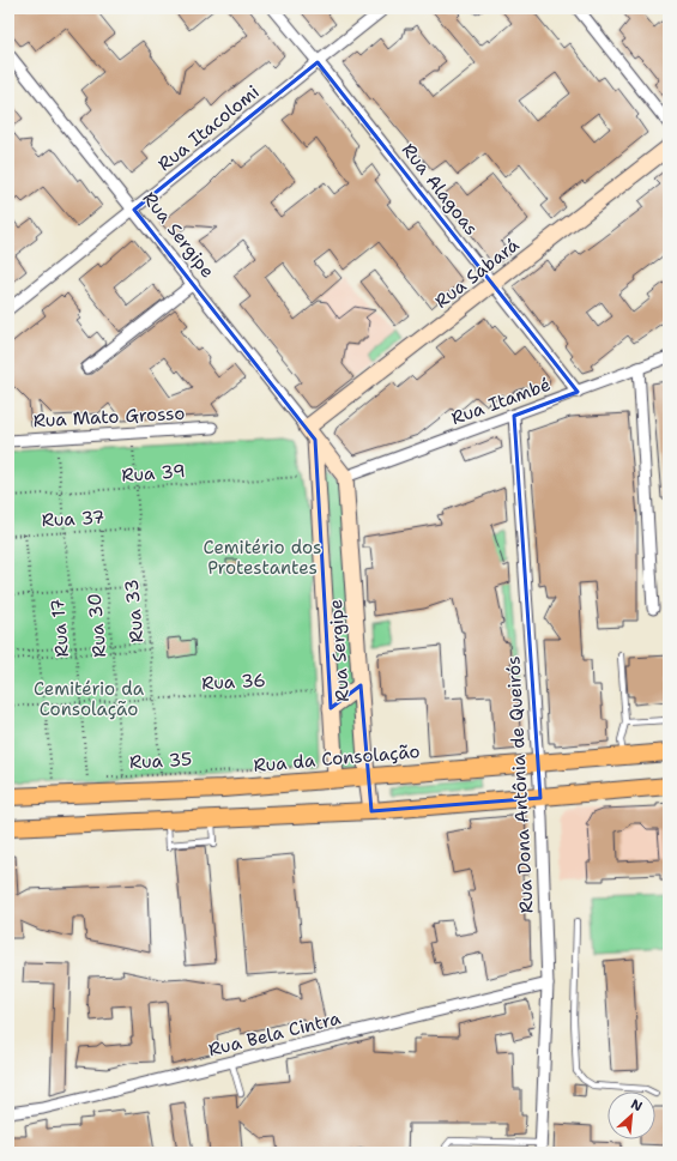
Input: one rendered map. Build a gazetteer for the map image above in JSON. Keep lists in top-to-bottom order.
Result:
{
  "streets": {
    "main road": ["Rua da Consolação"],
    "street": [
      "Rua Itacolomi",
      "Rua Alagoas",
      "Rua Sergipe",
      "Rua Sabará",
      "Rua Itambé",
      "Rua Mato Grosso",
      "Rua Dona Antônia de Queirós",
      "Rua Bela Cintra"
    ],
    "path": [
      "Rua 39",
      "Rua 37",
      "Rua 33",
      "Rua 30",
      "Rua 17",
      "Rua 36",
      "Rua 35"
    ]
  },
  "crossings": [
    ["Rua Itacolomi", "Rua Alagoas"],
    ["Rua Itacolomi", "Rua Sergipe"],
    ["Rua Alagoas", "Rua Sabará"],
    ["Rua Alagoas", "Rua Itambé"],
    ["Rua Sergipe", "Rua Sabará"],
    ["Rua Sergipe", "Rua Itambé"],
    ["Rua Sergipe", "Rua da Consolação"],
    ["Rua Itambé", "Rua Dona Antônia de Queirós"],
    ["Rua 39", "Rua 33"],
    ["Rua 39", "Rua 17"],
    ["Rua 37", "Rua 33"],
    ["Rua 37", "Rua 30"],
    ["Rua 37", "Rua 17"],
    ["Rua 33", "Rua 36"],
    ["Rua 33", "Rua 35"],
    ["Rua 30", "Rua 36"],
    ["Rua 30", "Rua 35"],
    ["Rua 17", "Rua 36"],
    ["Rua da Consolação", "Rua Dona Antônia de Queirós"],
    ["Rua Dona Antônia de Queirós", "Rua Bela Cintra"]
  ],
  "parks": ["Cemitério dos Protestantes", "Cemitério da Consolação"],
  "north": "top right"
}
